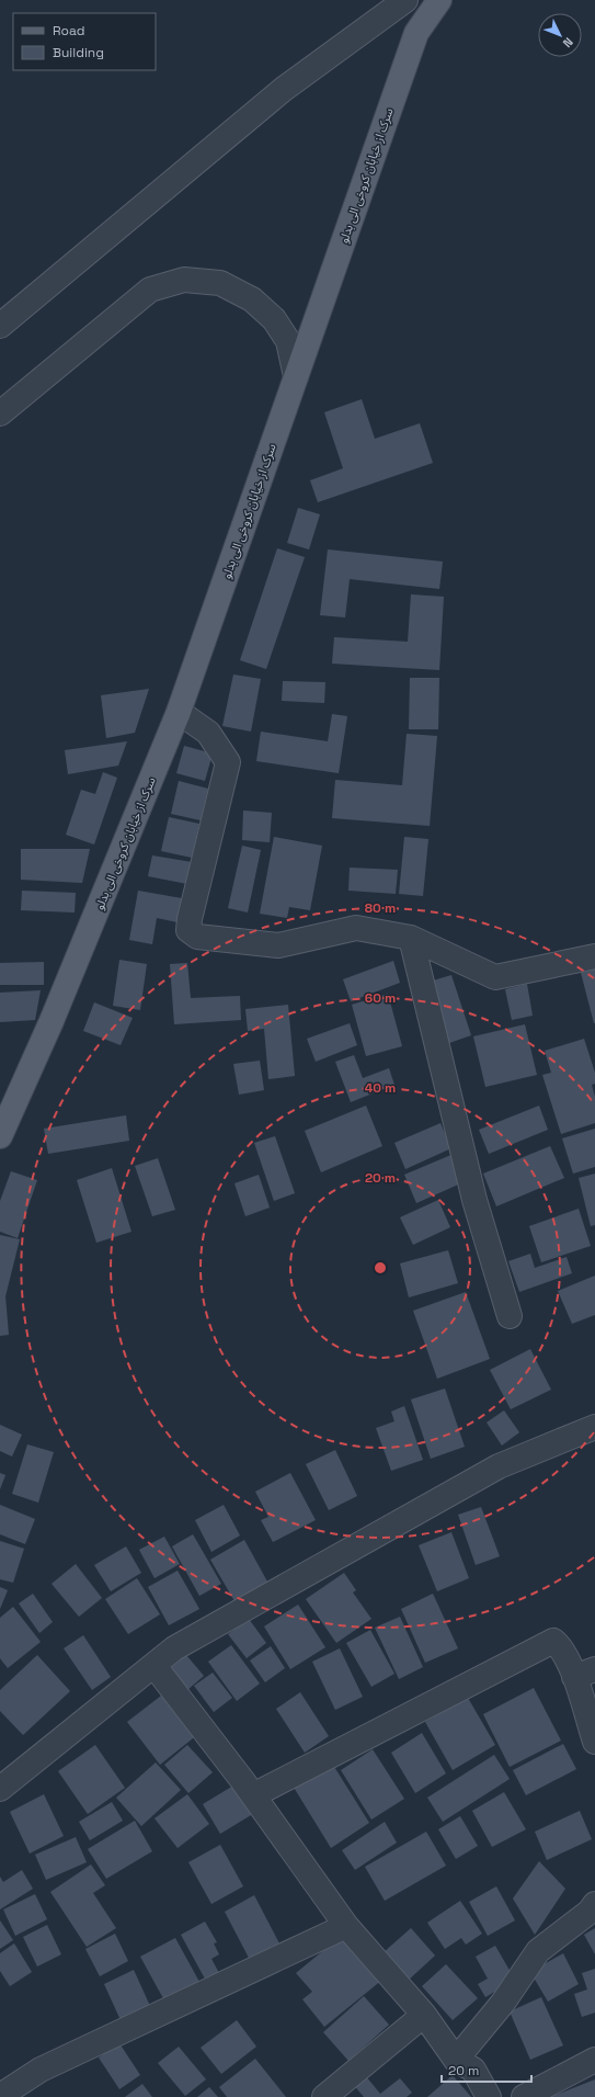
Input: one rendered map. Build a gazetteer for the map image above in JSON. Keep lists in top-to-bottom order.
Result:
{
  "streets": {
    "main road": ["سرک از خیابان کروخی الی بدلو"]
  },
  "legend": ["Road", "Building"],
  "scale_bar": "20 m",
  "north": "bottom right",
  "rings": [
    "80 m",
    "60 m",
    "40 m",
    "20 m"
  ]
}
